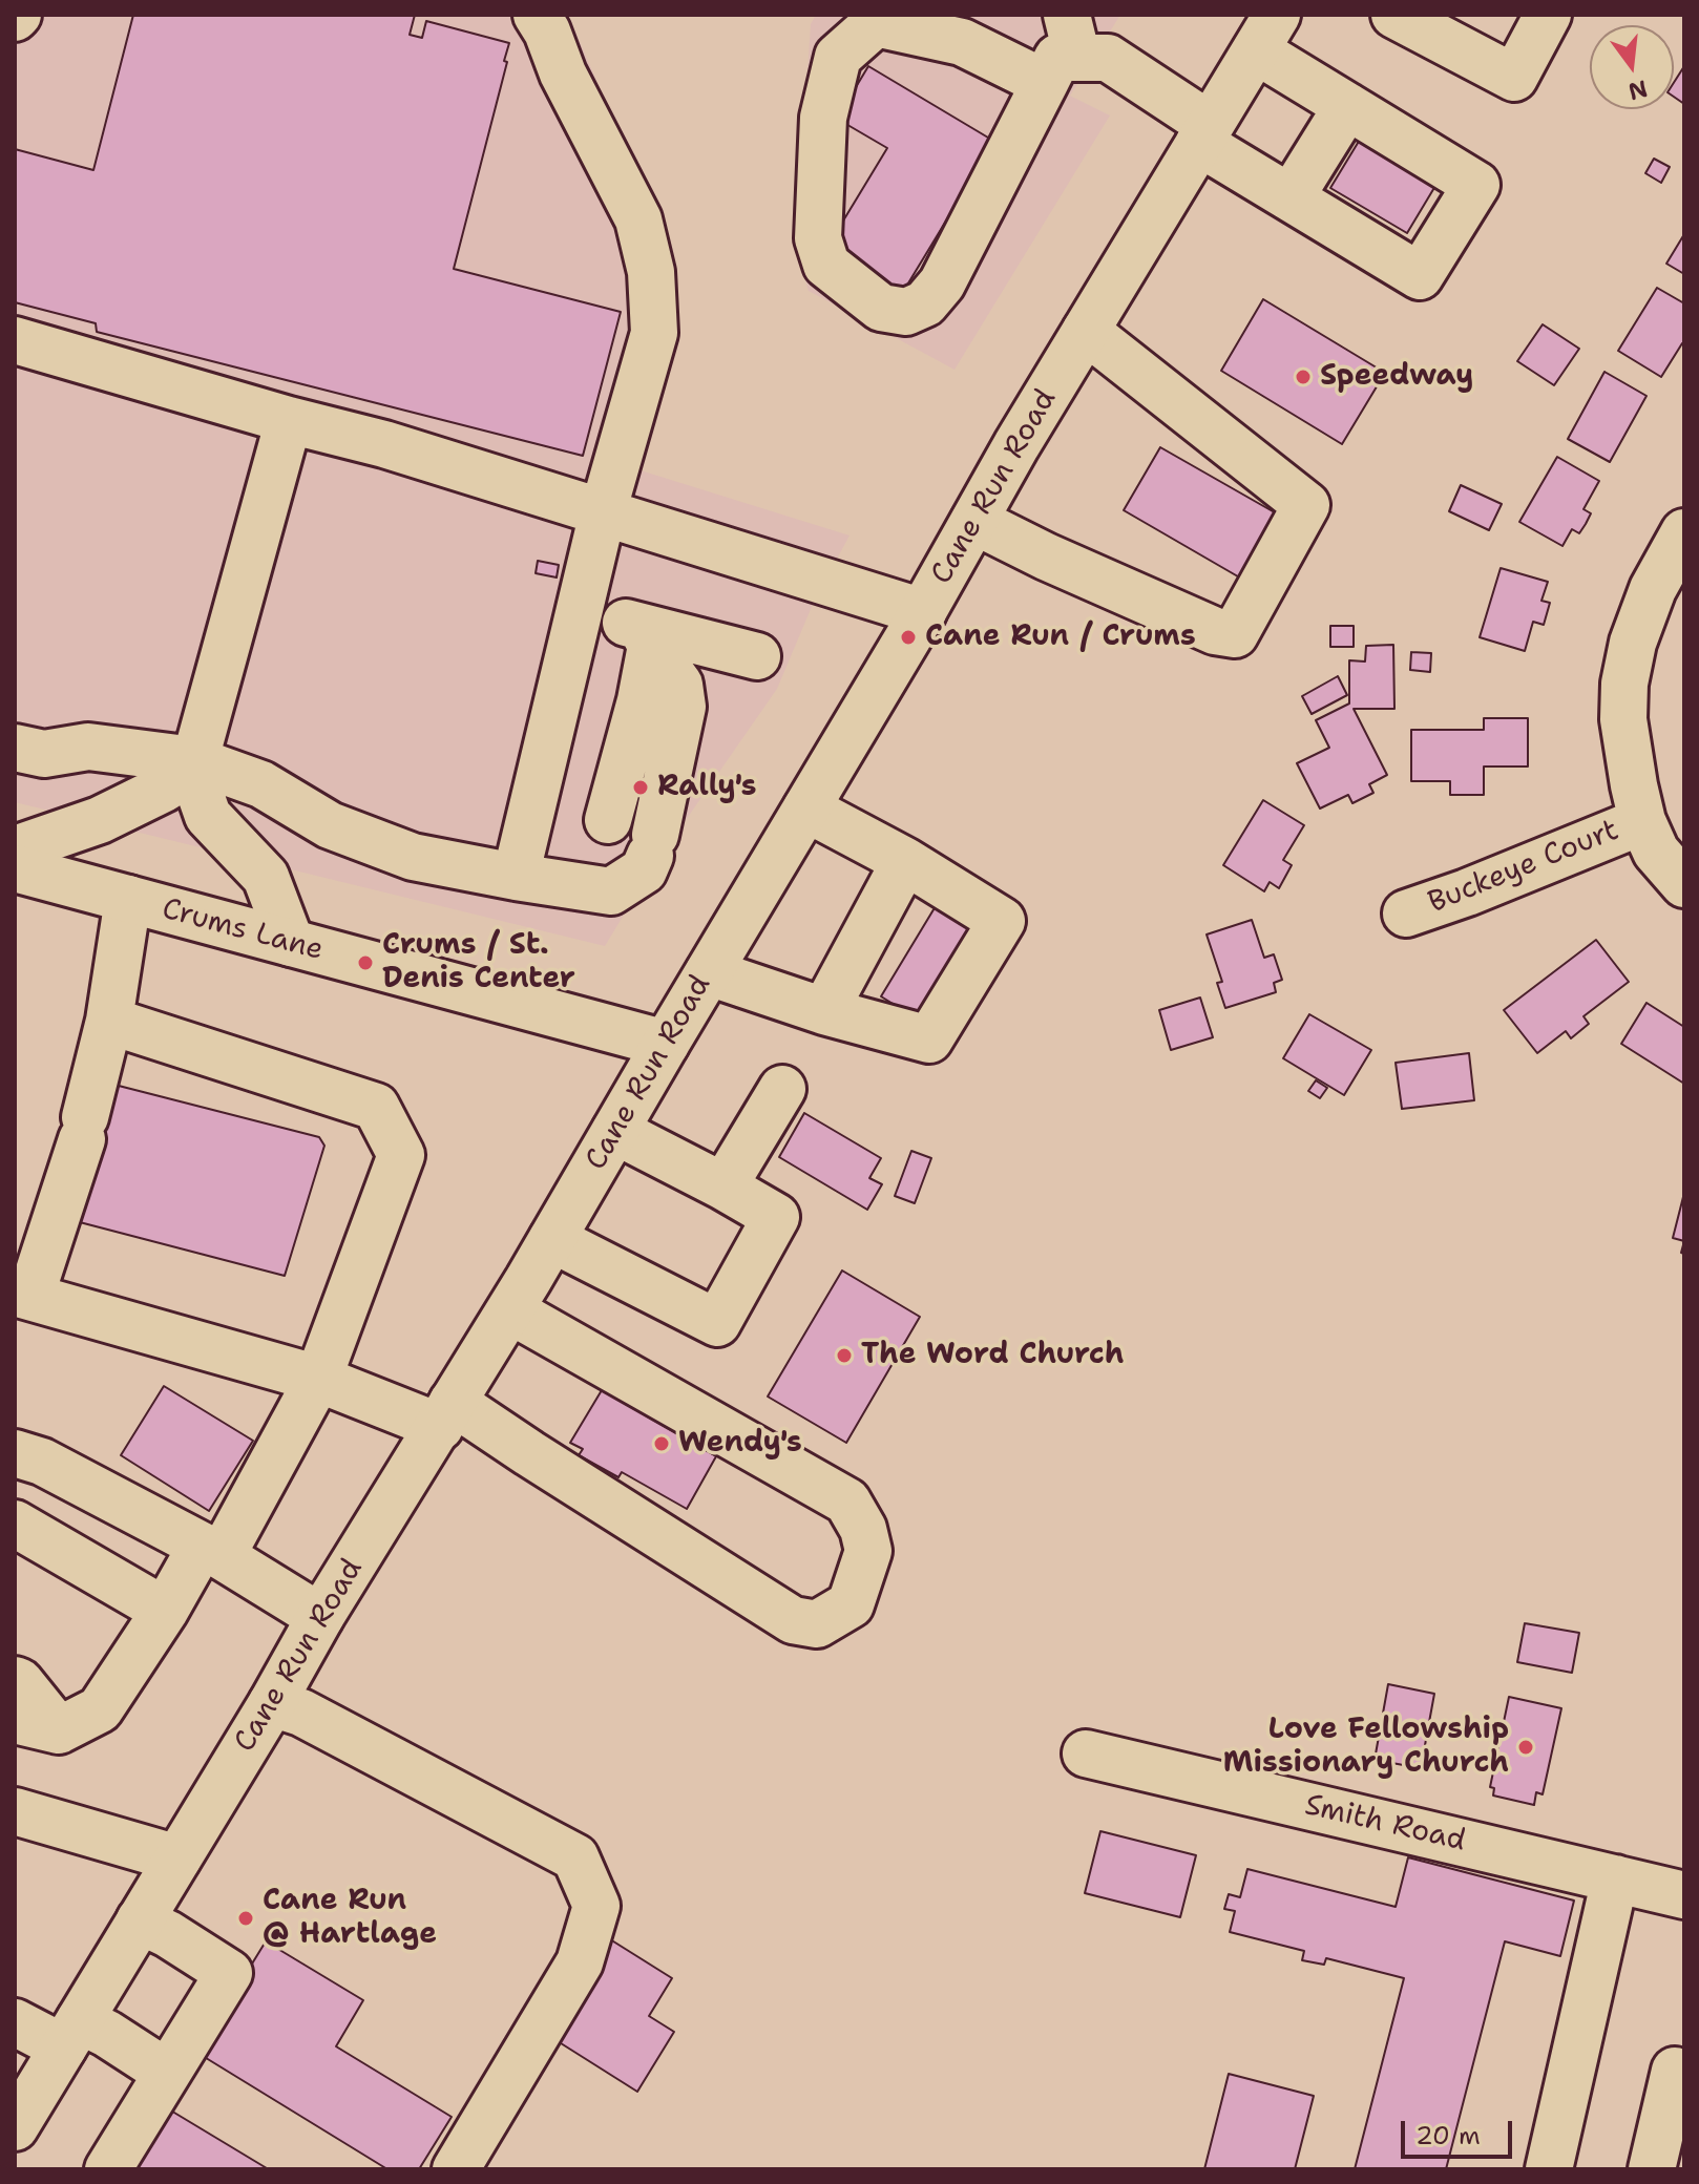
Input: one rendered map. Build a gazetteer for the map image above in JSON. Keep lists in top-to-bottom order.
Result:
{
  "streets": {
    "main road": [
      "Cane Run Road",
      "Buckeye Court",
      "Crums Lane",
      "Smith Road"
    ]
  },
  "crossings": [
    ["Cane Run Road", "Crums Lane"]
  ],
  "places": [
    "Speedway",
    "Cane Run / Crums",
    "Rally's",
    "Crums / St. Denis Center",
    "The Word Church",
    "Wendy's",
    "Love Fellowship Missionary Church",
    "Cane Run @ Hartlage"
  ],
  "scale_bar": "20 m",
  "north": "bottom"
}
